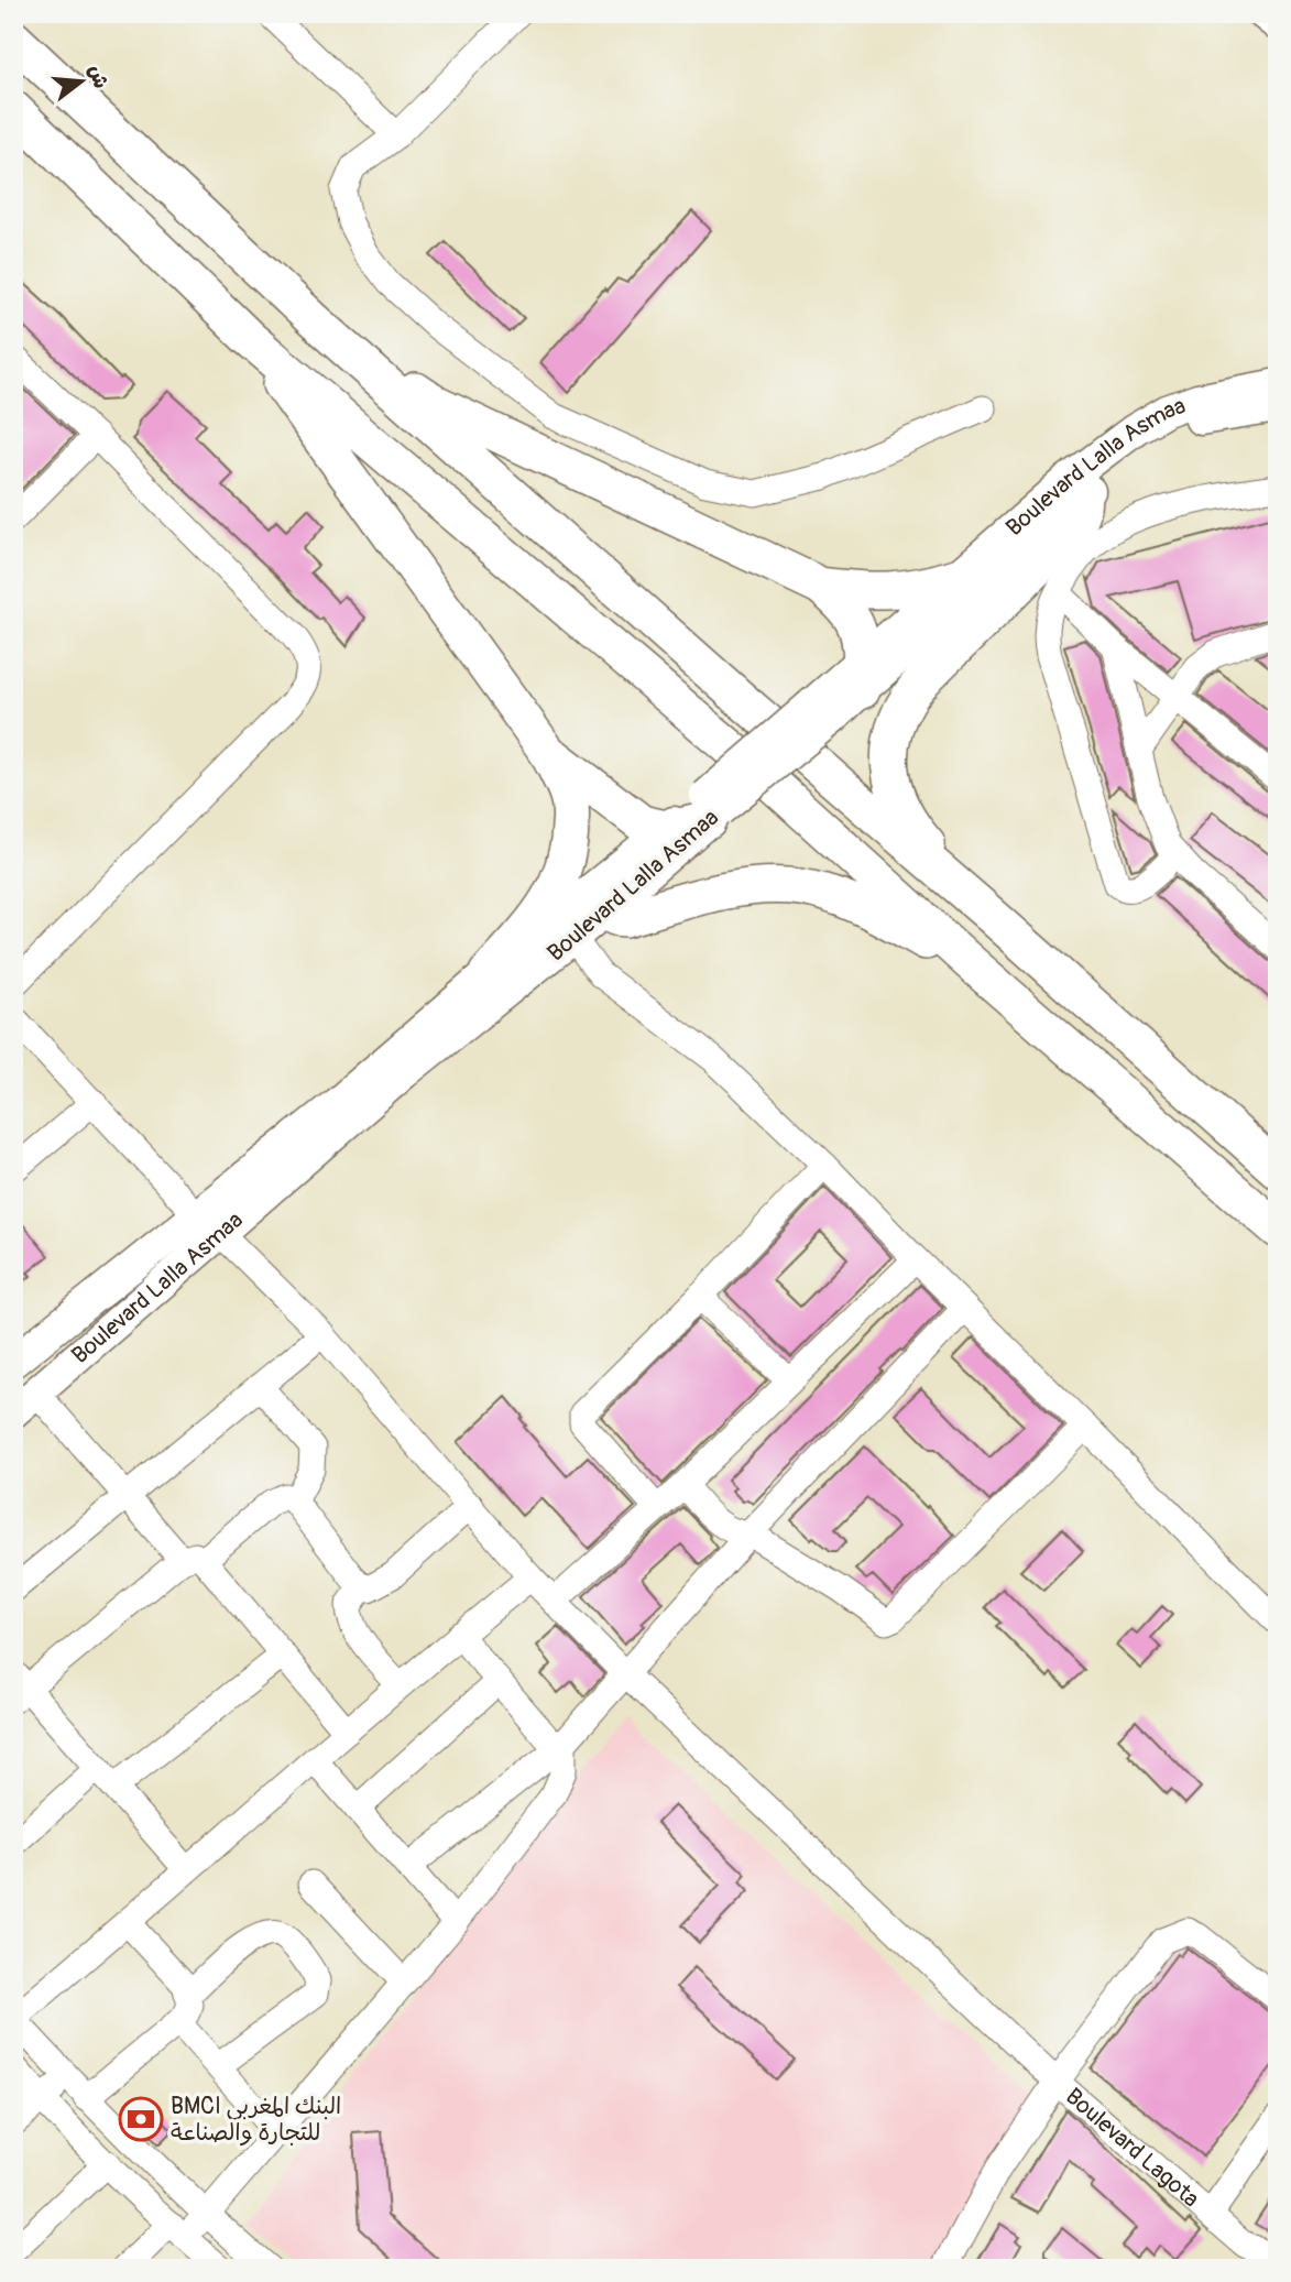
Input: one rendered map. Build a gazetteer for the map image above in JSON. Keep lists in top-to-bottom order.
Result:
{
  "streets": {
    "main road": ["Boulevard Lalla Asmaa"],
    "street": ["Boulevard Lagota"]
  },
  "places": {
    "bank": ["BMCI البنك المغربي للتجارة والصناعة"]
  },
  "north": "right"
}
